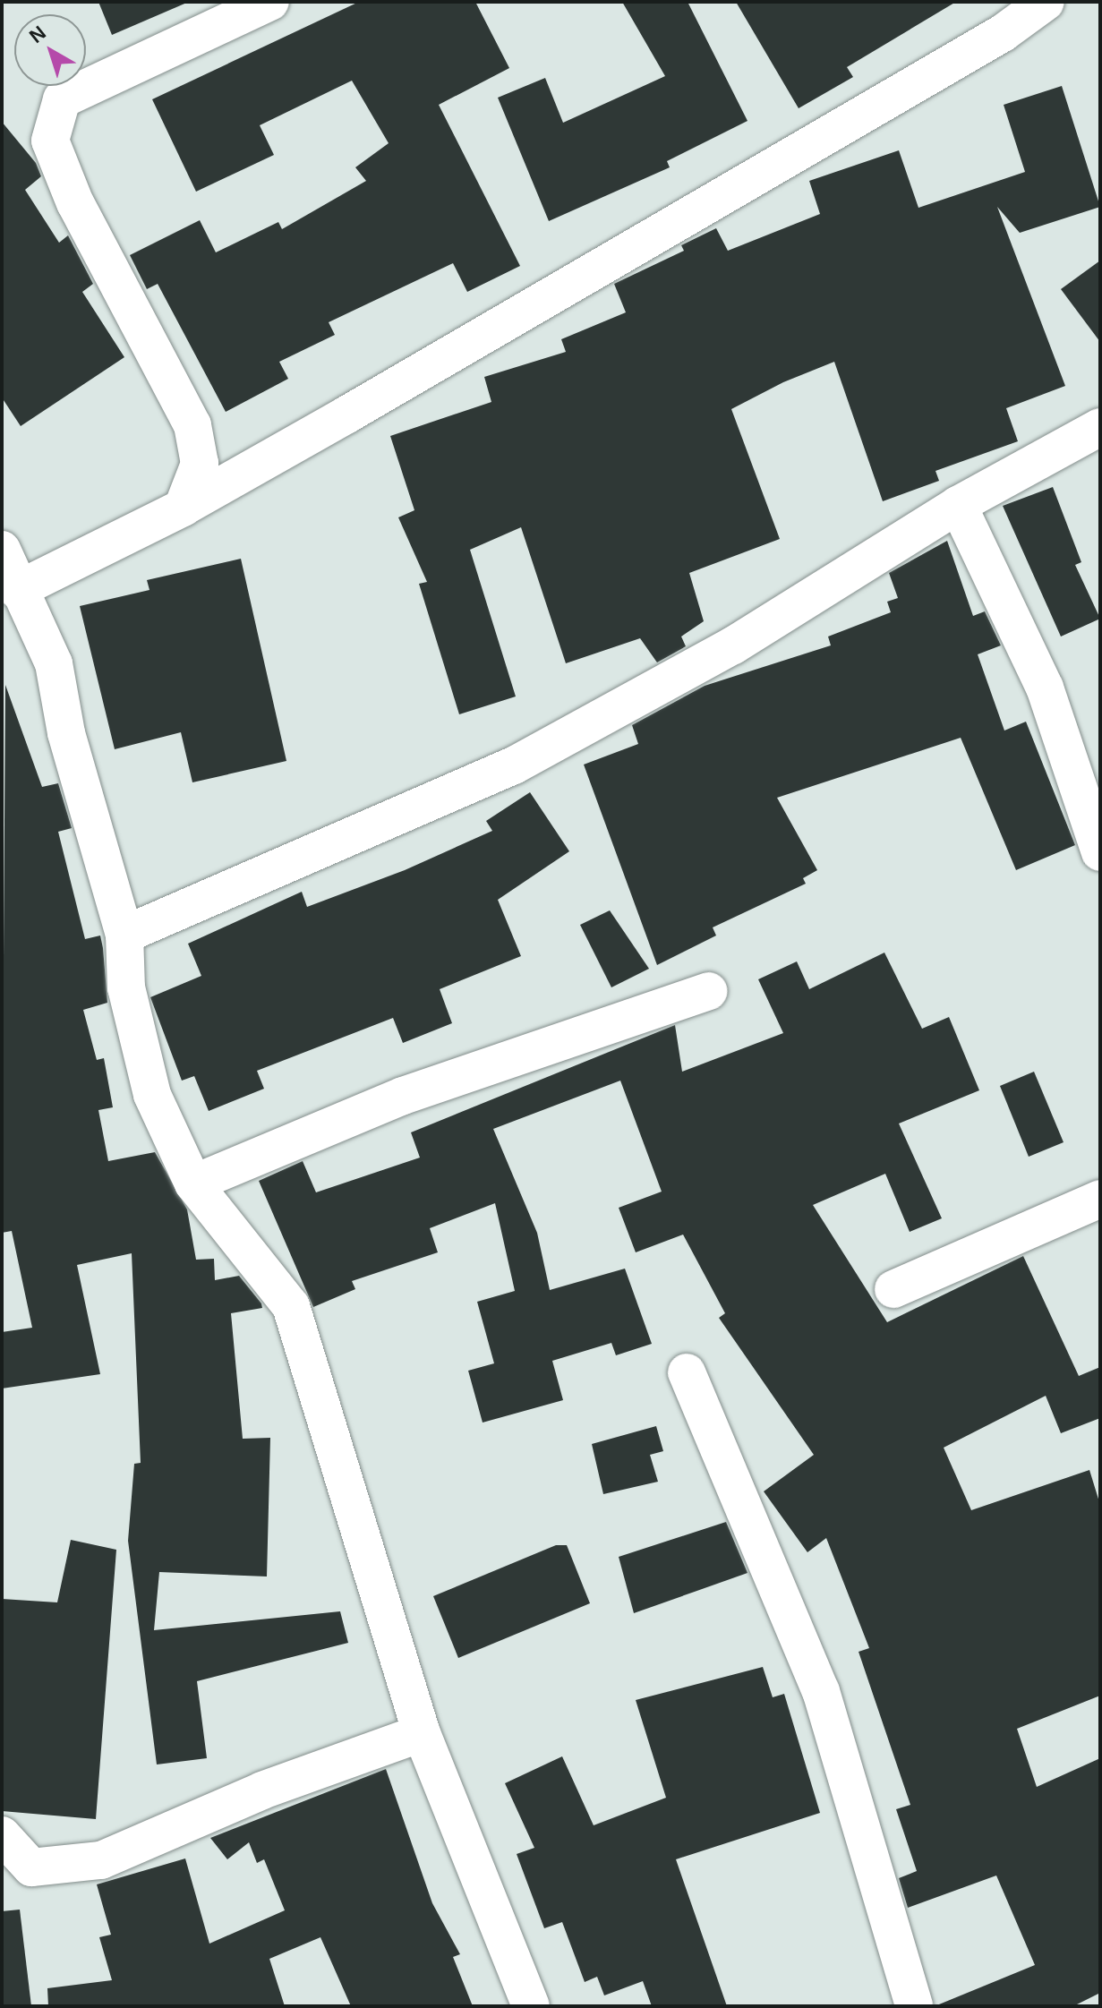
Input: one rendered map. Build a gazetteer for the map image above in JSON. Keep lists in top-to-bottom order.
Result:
{
  "north": "top left"
}
